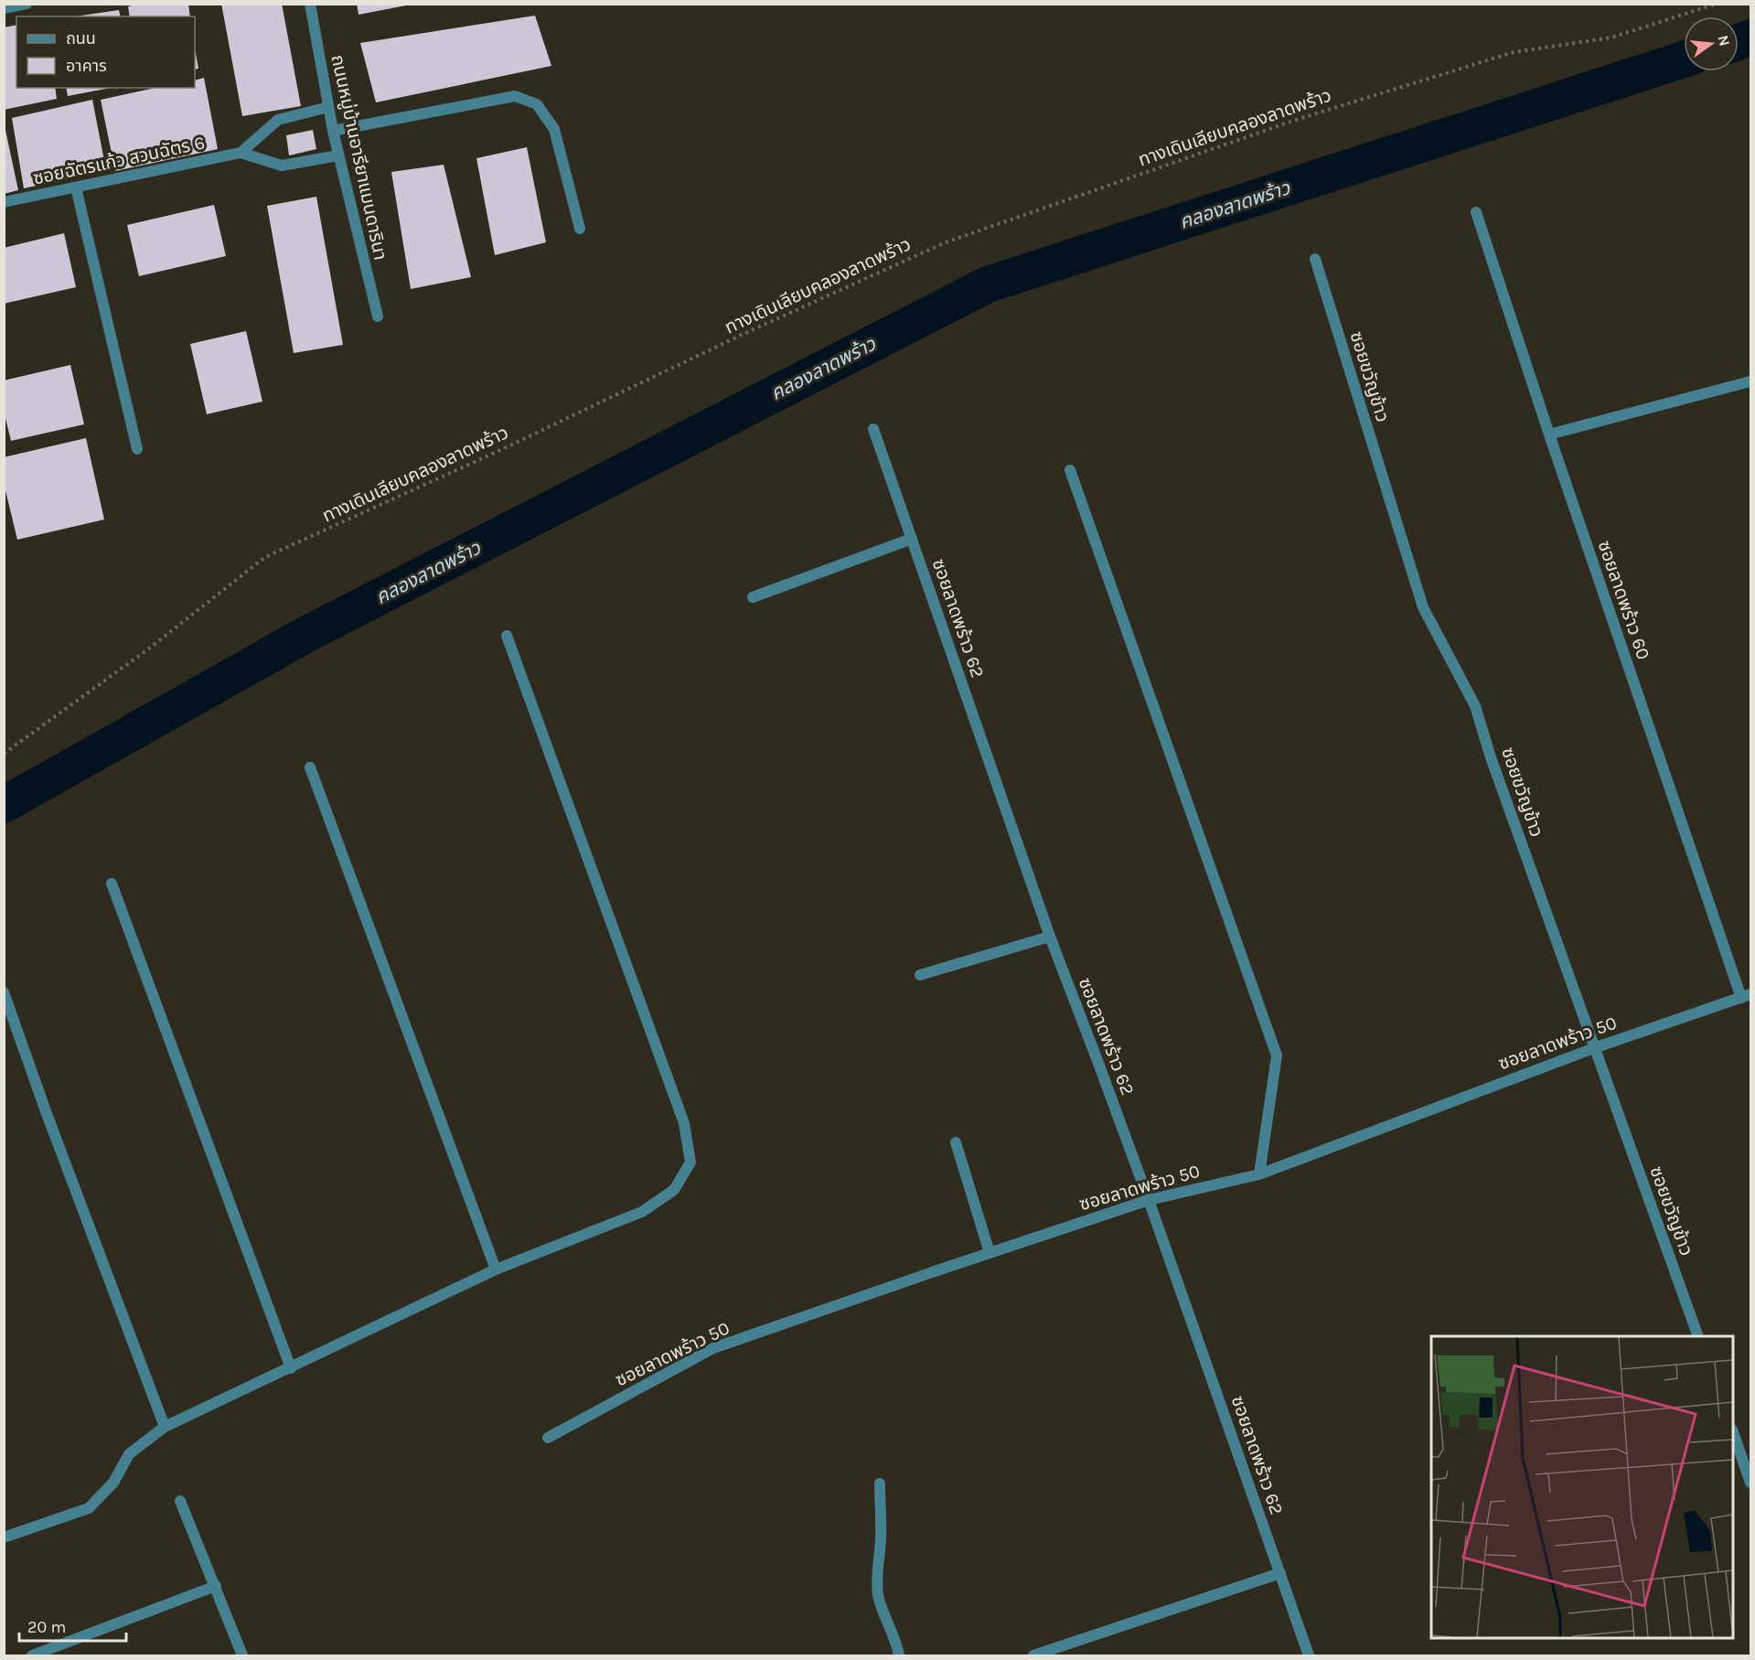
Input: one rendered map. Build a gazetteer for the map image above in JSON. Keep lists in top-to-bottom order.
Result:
{
  "streets": {
    "street": [
      "ถนนหมู่บ้านอารียาแมนดารินา",
      "ซอยฉัตรแก้ว สวนฉัตร 6",
      "ซอยขวัญข้าว",
      "ซอยลาดพร้าว 60",
      "ซอยลาดพร้าว 62",
      "ซอยลาดพร้าว 50"
    ],
    "path": ["ทางเดินเลียบคลองลาดพร้าว"]
  },
  "crossings": [
    ["ซอยขวัญข้าว", "ซอยลาดพร้าว 50"],
    ["ซอยลาดพร้าว 60", "ซอยลาดพร้าว 50"],
    ["ซอยลาดพร้าว 62", "ซอยลาดพร้าว 50"]
  ],
  "water": ["คลองลาดพร้าว"],
  "legend": ["ถนน", "อาคาร"],
  "scale_bar": "20 m",
  "north": "right"
}
